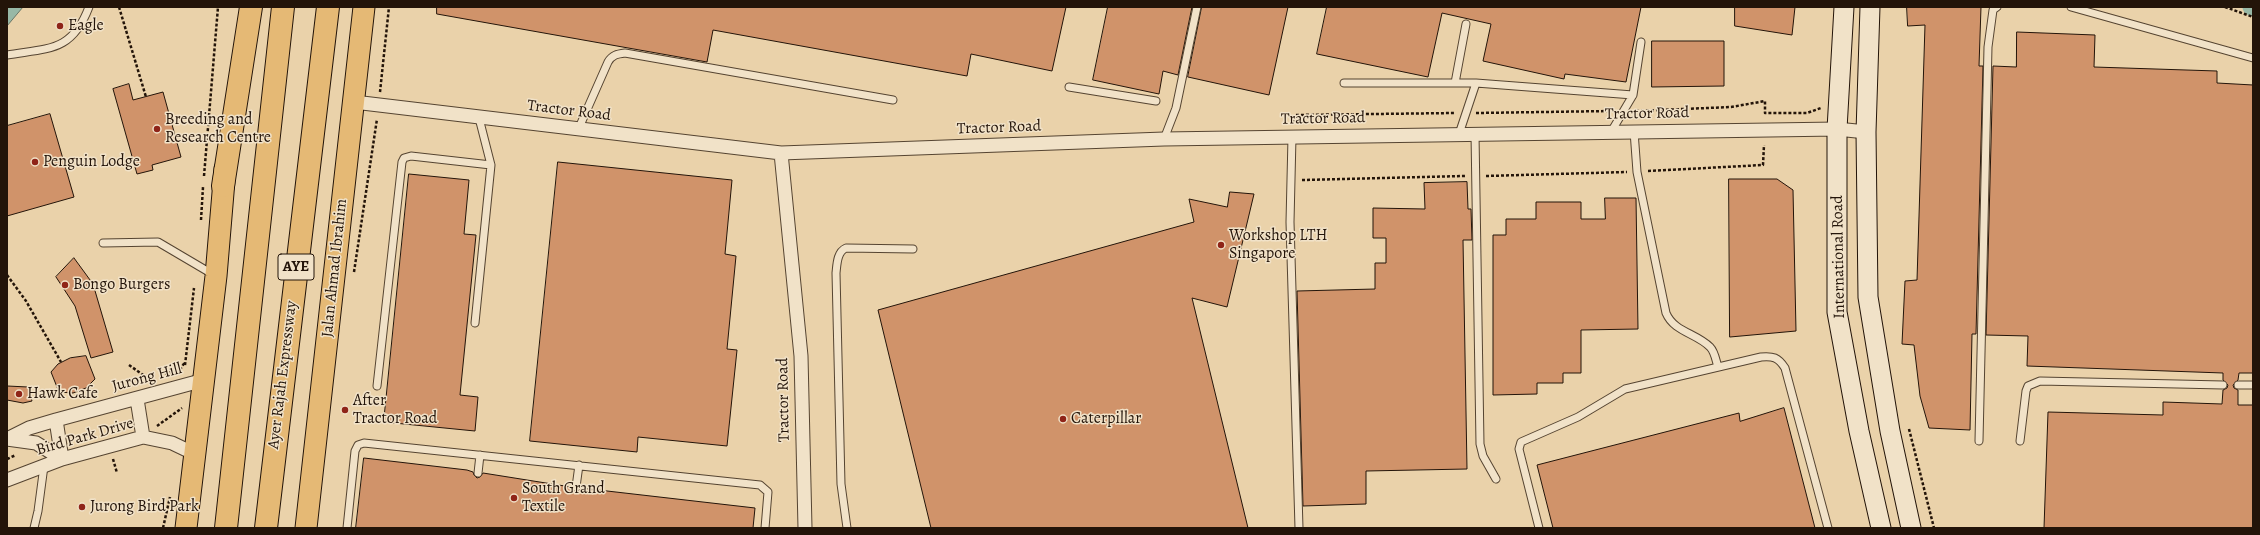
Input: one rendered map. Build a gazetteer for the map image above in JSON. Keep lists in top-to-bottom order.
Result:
{
  "streets": {
    "highway": ["AYE", "Ayer Rajah Expressway"],
    "main road": ["International Road", "Jalan Ahmad Ibrahim"],
    "street": ["Tractor Road", "Jurong Hill", "Bird Park Drive"]
  },
  "crossings": [
    ["Tractor Road", "International Road"],
    ["Tractor Road", "Jalan Ahmad Ibrahim"]
  ],
  "places": [
    "Eagle",
    "Breeding and Research Centre",
    "Penguin Lodge",
    "Workshop LTH Singapore",
    "Bongo Burgers",
    "Hawk Cafe",
    "After Tractor Road",
    "Caterpillar",
    "South Grand Textile",
    "Jurong Bird Park"
  ]
}
